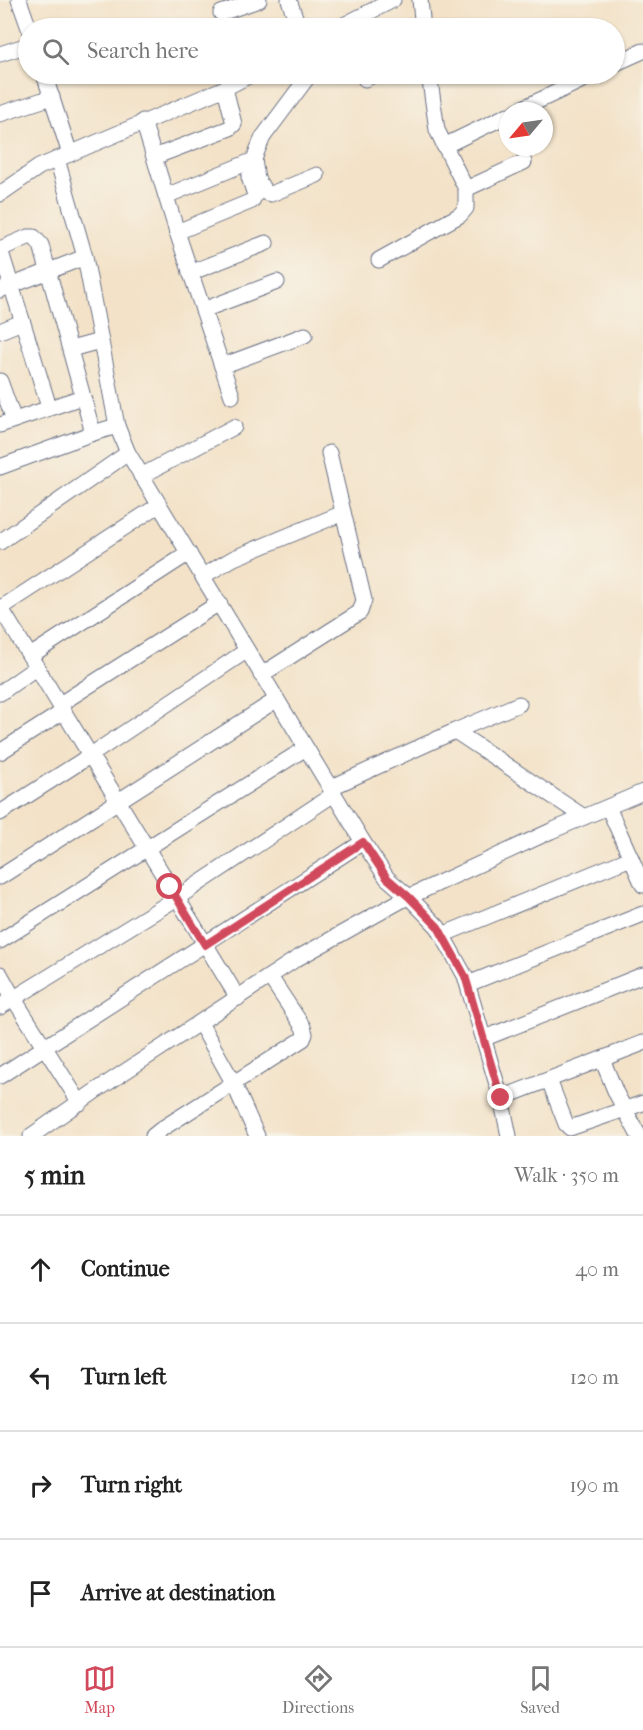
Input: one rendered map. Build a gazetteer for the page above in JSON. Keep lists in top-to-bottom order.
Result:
{
  "north": "bottom left",
  "page": {
    "search": "Search here",
    "heading": ["5 min", "Walk · 350 m"],
    "list": [
      ["Continue", "40 m"],
      ["Turn left", "120 m"],
      ["Turn right", "190 m"],
      "Arrive at destination"
    ],
    "nav": ["Map", "Directions", "Saved"]
  }
}
